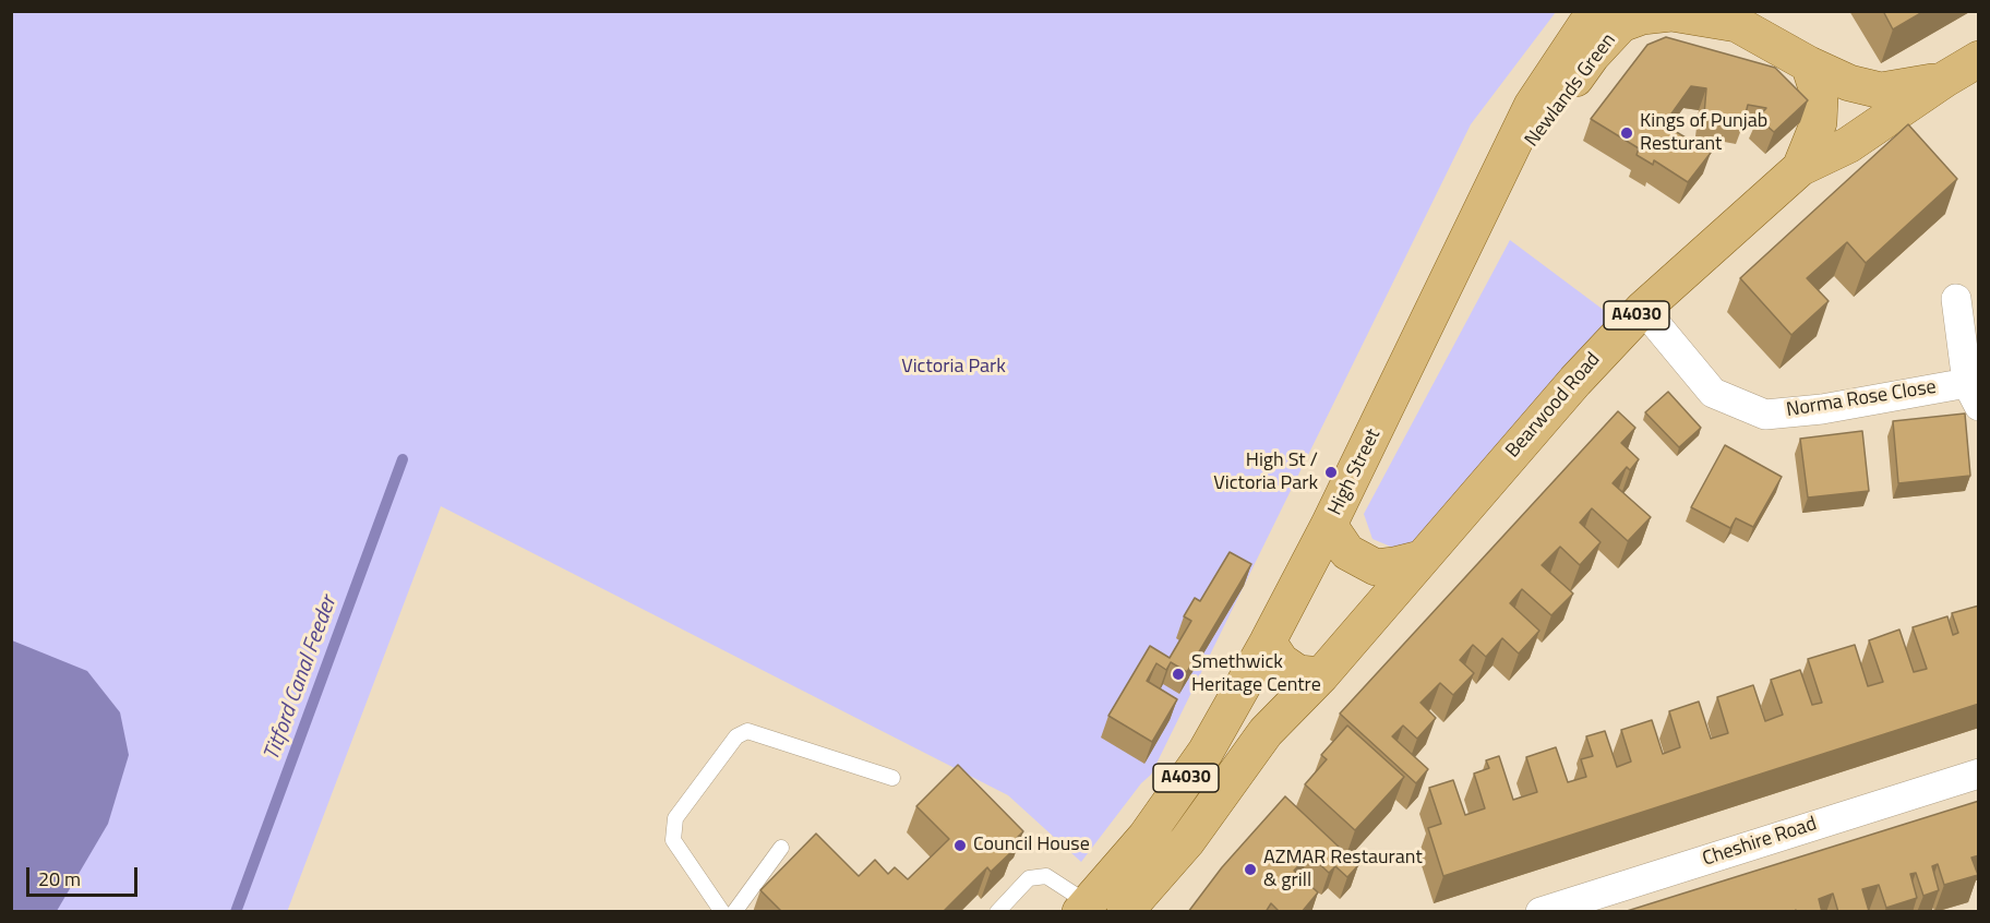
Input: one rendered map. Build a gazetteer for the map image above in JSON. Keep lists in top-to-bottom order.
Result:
{
  "streets": {
    "main road": [
      "Newlands Green",
      "A4030",
      "Bearwood Road",
      "High Street"
    ],
    "street": ["Norma Rose Close", "Cheshire Road"]
  },
  "crossings": [
    ["Newlands Green", "A4030"],
    ["Newlands Green", "Bearwood Road"],
    ["Newlands Green", "High Street"],
    ["A4030", "Bearwood Road"],
    ["Norma Rose Close", "Bearwood Road"]
  ],
  "water": ["Titford Canal Feeder"],
  "parks": ["Victoria Park"],
  "places": [
    "Kings of Punjab Resturant",
    "High St / Victoria Park",
    "Smethwick Heritage Centre",
    "Council House",
    "AZMAR Restaurant & grill"
  ],
  "scale_bar": "20 m"
}
